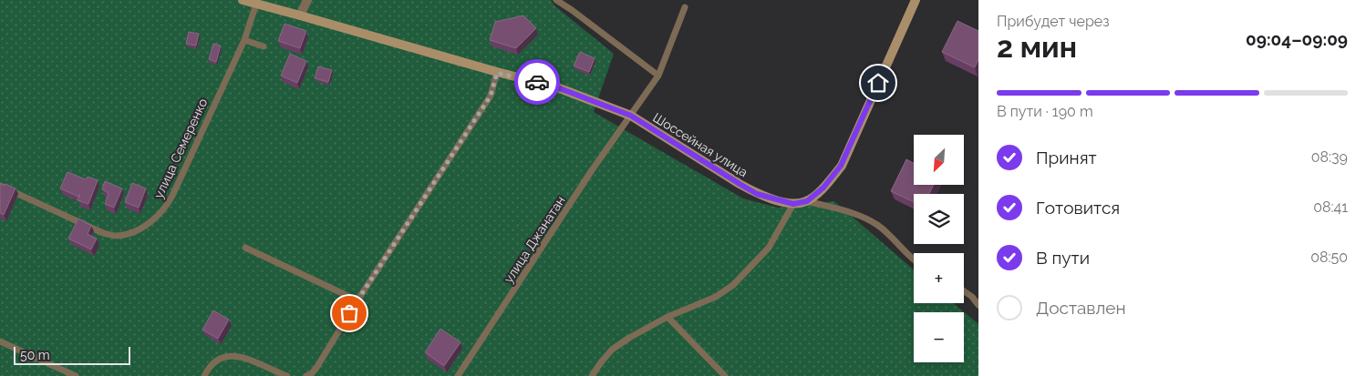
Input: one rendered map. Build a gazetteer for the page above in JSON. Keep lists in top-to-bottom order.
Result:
{
  "streets": {
    "street": ["Шоссейная улица"],
    "lane": ["улица Семеренко", "улица Джанатан"]
  },
  "crossings": [
    ["Шоссейная улица", "улица Семеренко"],
    ["Шоссейная улица", "улица Джанатан"]
  ],
  "scale_bar": "50 m",
  "north": "bottom left",
  "page": {
    "heading": ["2 мин", "Прибудет через", "09:04–09:09"],
    "bar": "В пути · 190 m",
    "list": [
      ["Принят", "08:39"],
      ["Готовится", "08:41"],
      ["В пути", "08:50"],
      "Доставлен"
    ],
    "map_buttons": ["+", "−"],
    "scale": "50 m"
  }
}
